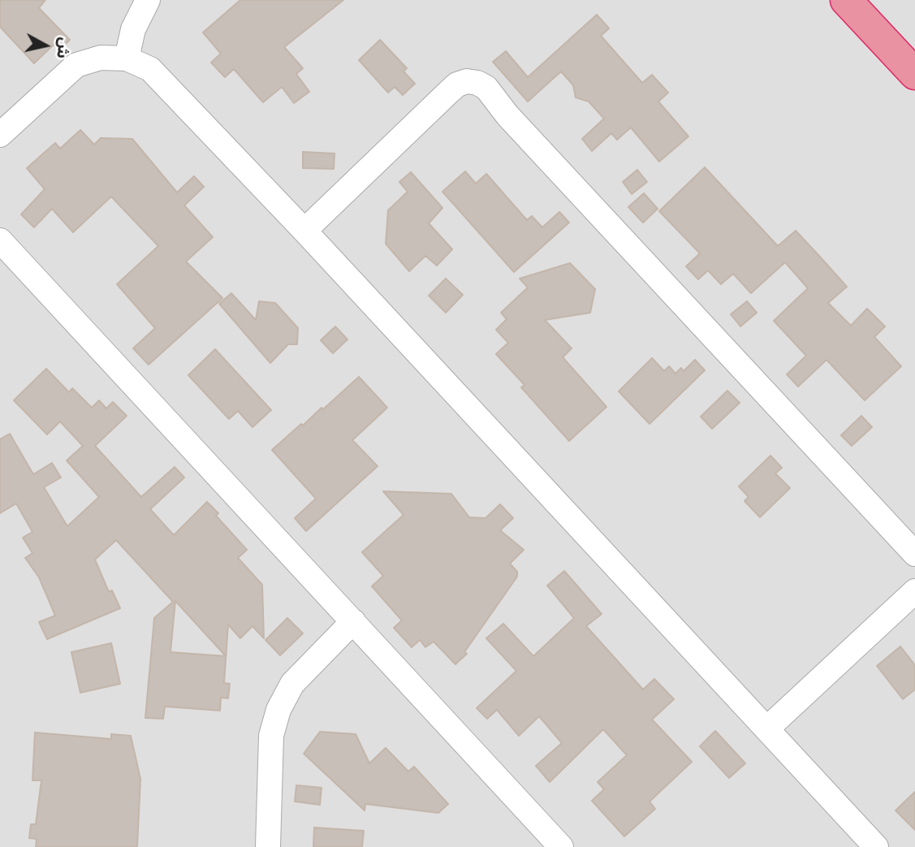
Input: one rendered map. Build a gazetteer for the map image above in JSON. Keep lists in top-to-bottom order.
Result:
{
  "north": "right"
}
